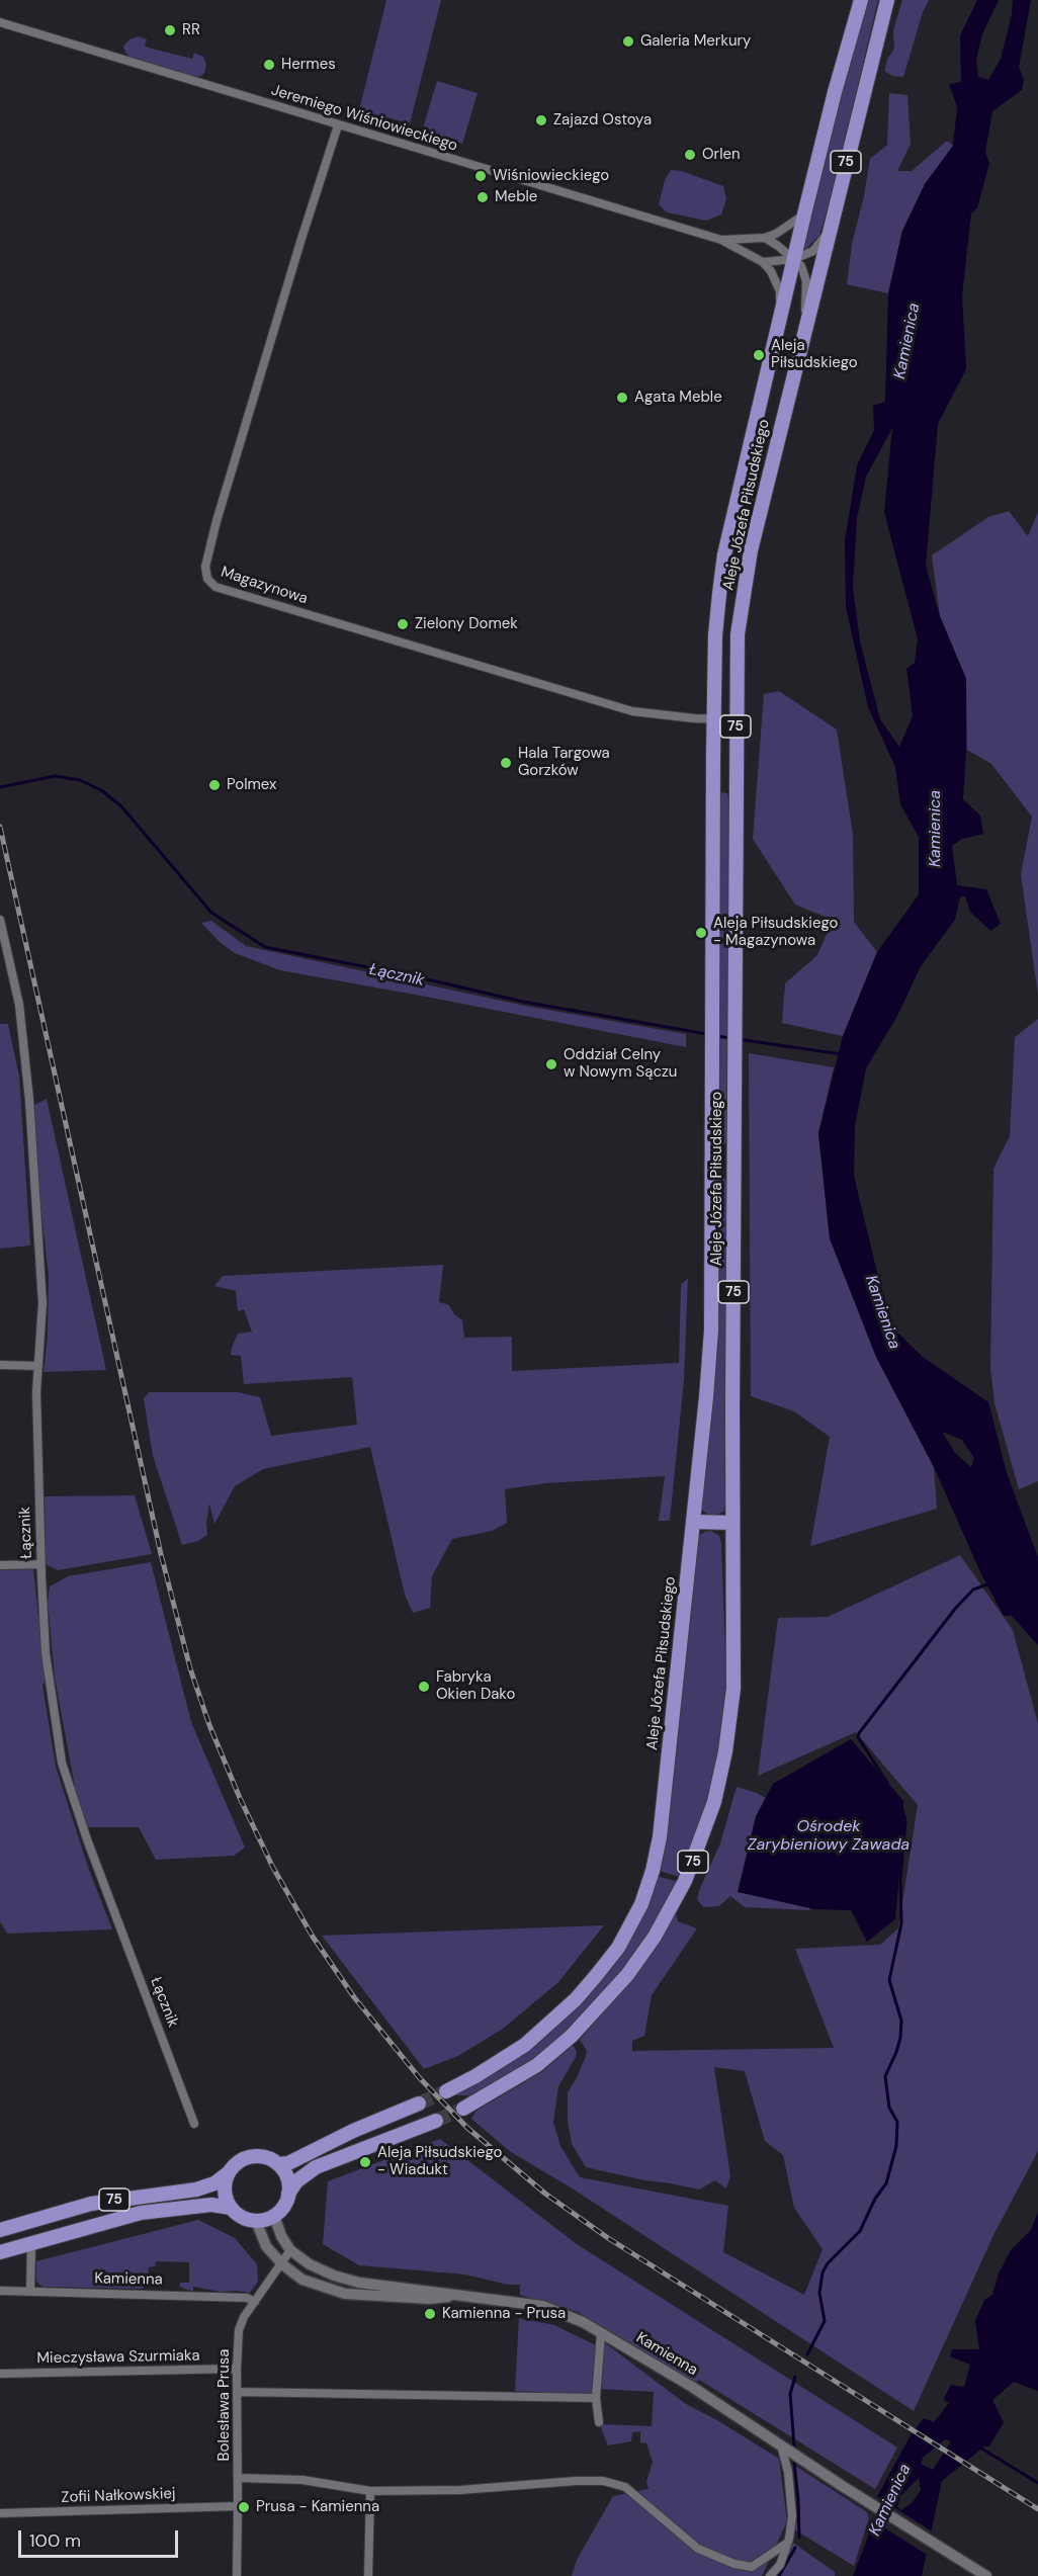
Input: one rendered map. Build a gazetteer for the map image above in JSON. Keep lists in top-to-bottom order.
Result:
{
  "streets": {
    "main road": ["75", "Aleje Józefa Piłsudskiego"],
    "street": [
      "Jeremiego Wiśniowieckiego",
      "Magazynowa",
      "Łącznik",
      "Kamienna",
      "Mieczysława Szurmiaka",
      "Bolesława Prusa",
      "Zofii Nałkowskiej"
    ]
  },
  "crossings": [
    ["Jeremiego Wiśniowieckiego", "Aleje Józefa Piłsudskiego"],
    ["Jeremiego Wiśniowieckiego", "Magazynowa"],
    ["75", "Kamienna"],
    ["Aleje Józefa Piłsudskiego", "Magazynowa"],
    ["Kamienna", "Bolesława Prusa"],
    ["Mieczysława Szurmiaka", "Bolesława Prusa"],
    ["Bolesława Prusa", "Zofii Nałkowskiej"]
  ],
  "water": ["Kamienica", "Łącznik", "Ośrodek Zarybieniowy Zawada"],
  "places": [
    "RR",
    "Galeria Merkury",
    "Hermes",
    "Zajazd Ostoya",
    "Orlen",
    "Wiśniowieckiego",
    "Meble",
    "Aleja Piłsudskiego",
    "Agata Meble",
    "Zielony Domek",
    "Hala Targowa Gorzków",
    "Polmex",
    "Aleja Piłsudskiego - Magazynowa",
    "Oddział Celny w Nowym Sączu",
    "Fabryka Okien Dako",
    "Aleja Piłsudskiego - Wiadukt",
    "Kamienna - Prusa",
    "Prusa - Kamienna"
  ],
  "scale_bar": "100 m"
}
